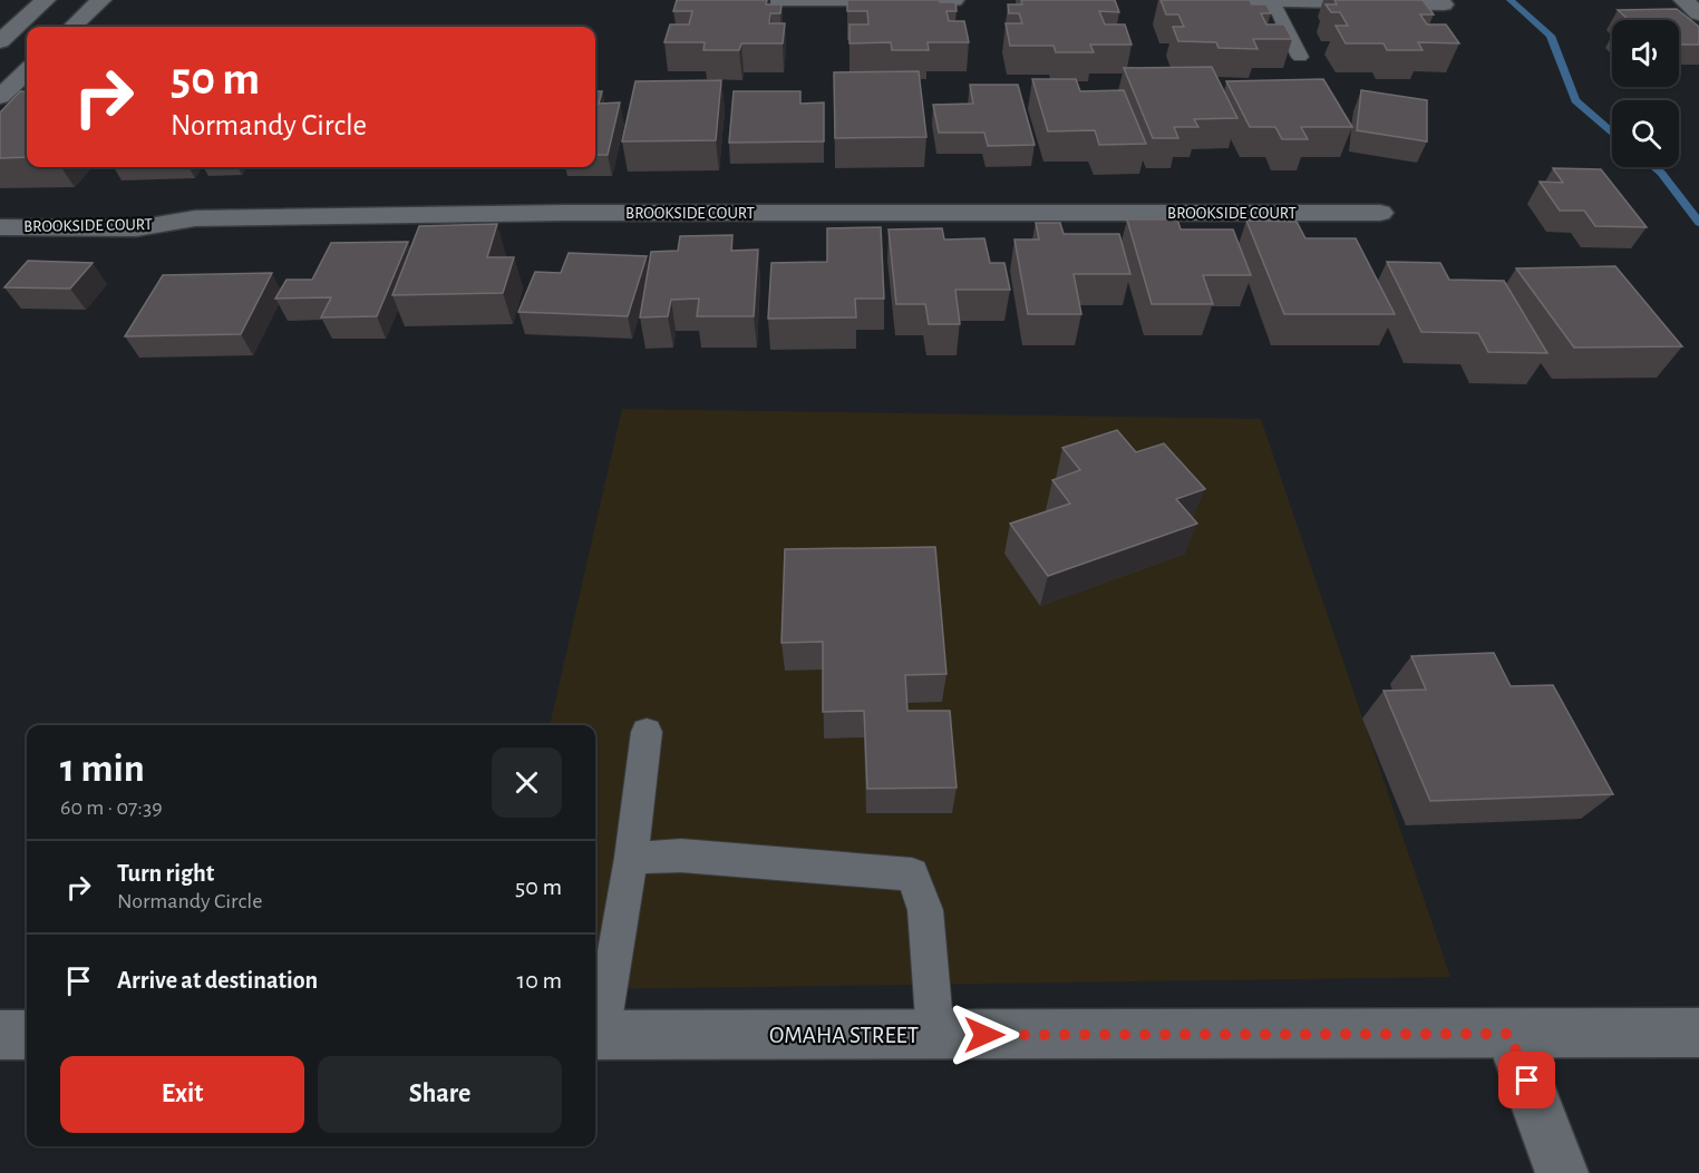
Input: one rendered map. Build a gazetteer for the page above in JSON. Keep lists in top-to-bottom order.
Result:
{
  "streets": {
    "street": ["BROOKSIDE COURT", "OMAHA STREET"]
  },
  "page": {
    "turn": ["50 m", "Normandy Circle"],
    "heading": ["1 min", "60 m · 07:39"],
    "list": [
      {
        "name": "Turn right",
        "note": "Normandy Circle",
        "value": "50 m"
      },
      {
        "name": "Arrive at destination",
        "value": "10 m"
      }
    ],
    "buttons": ["Exit", "Share"]
  }
}
